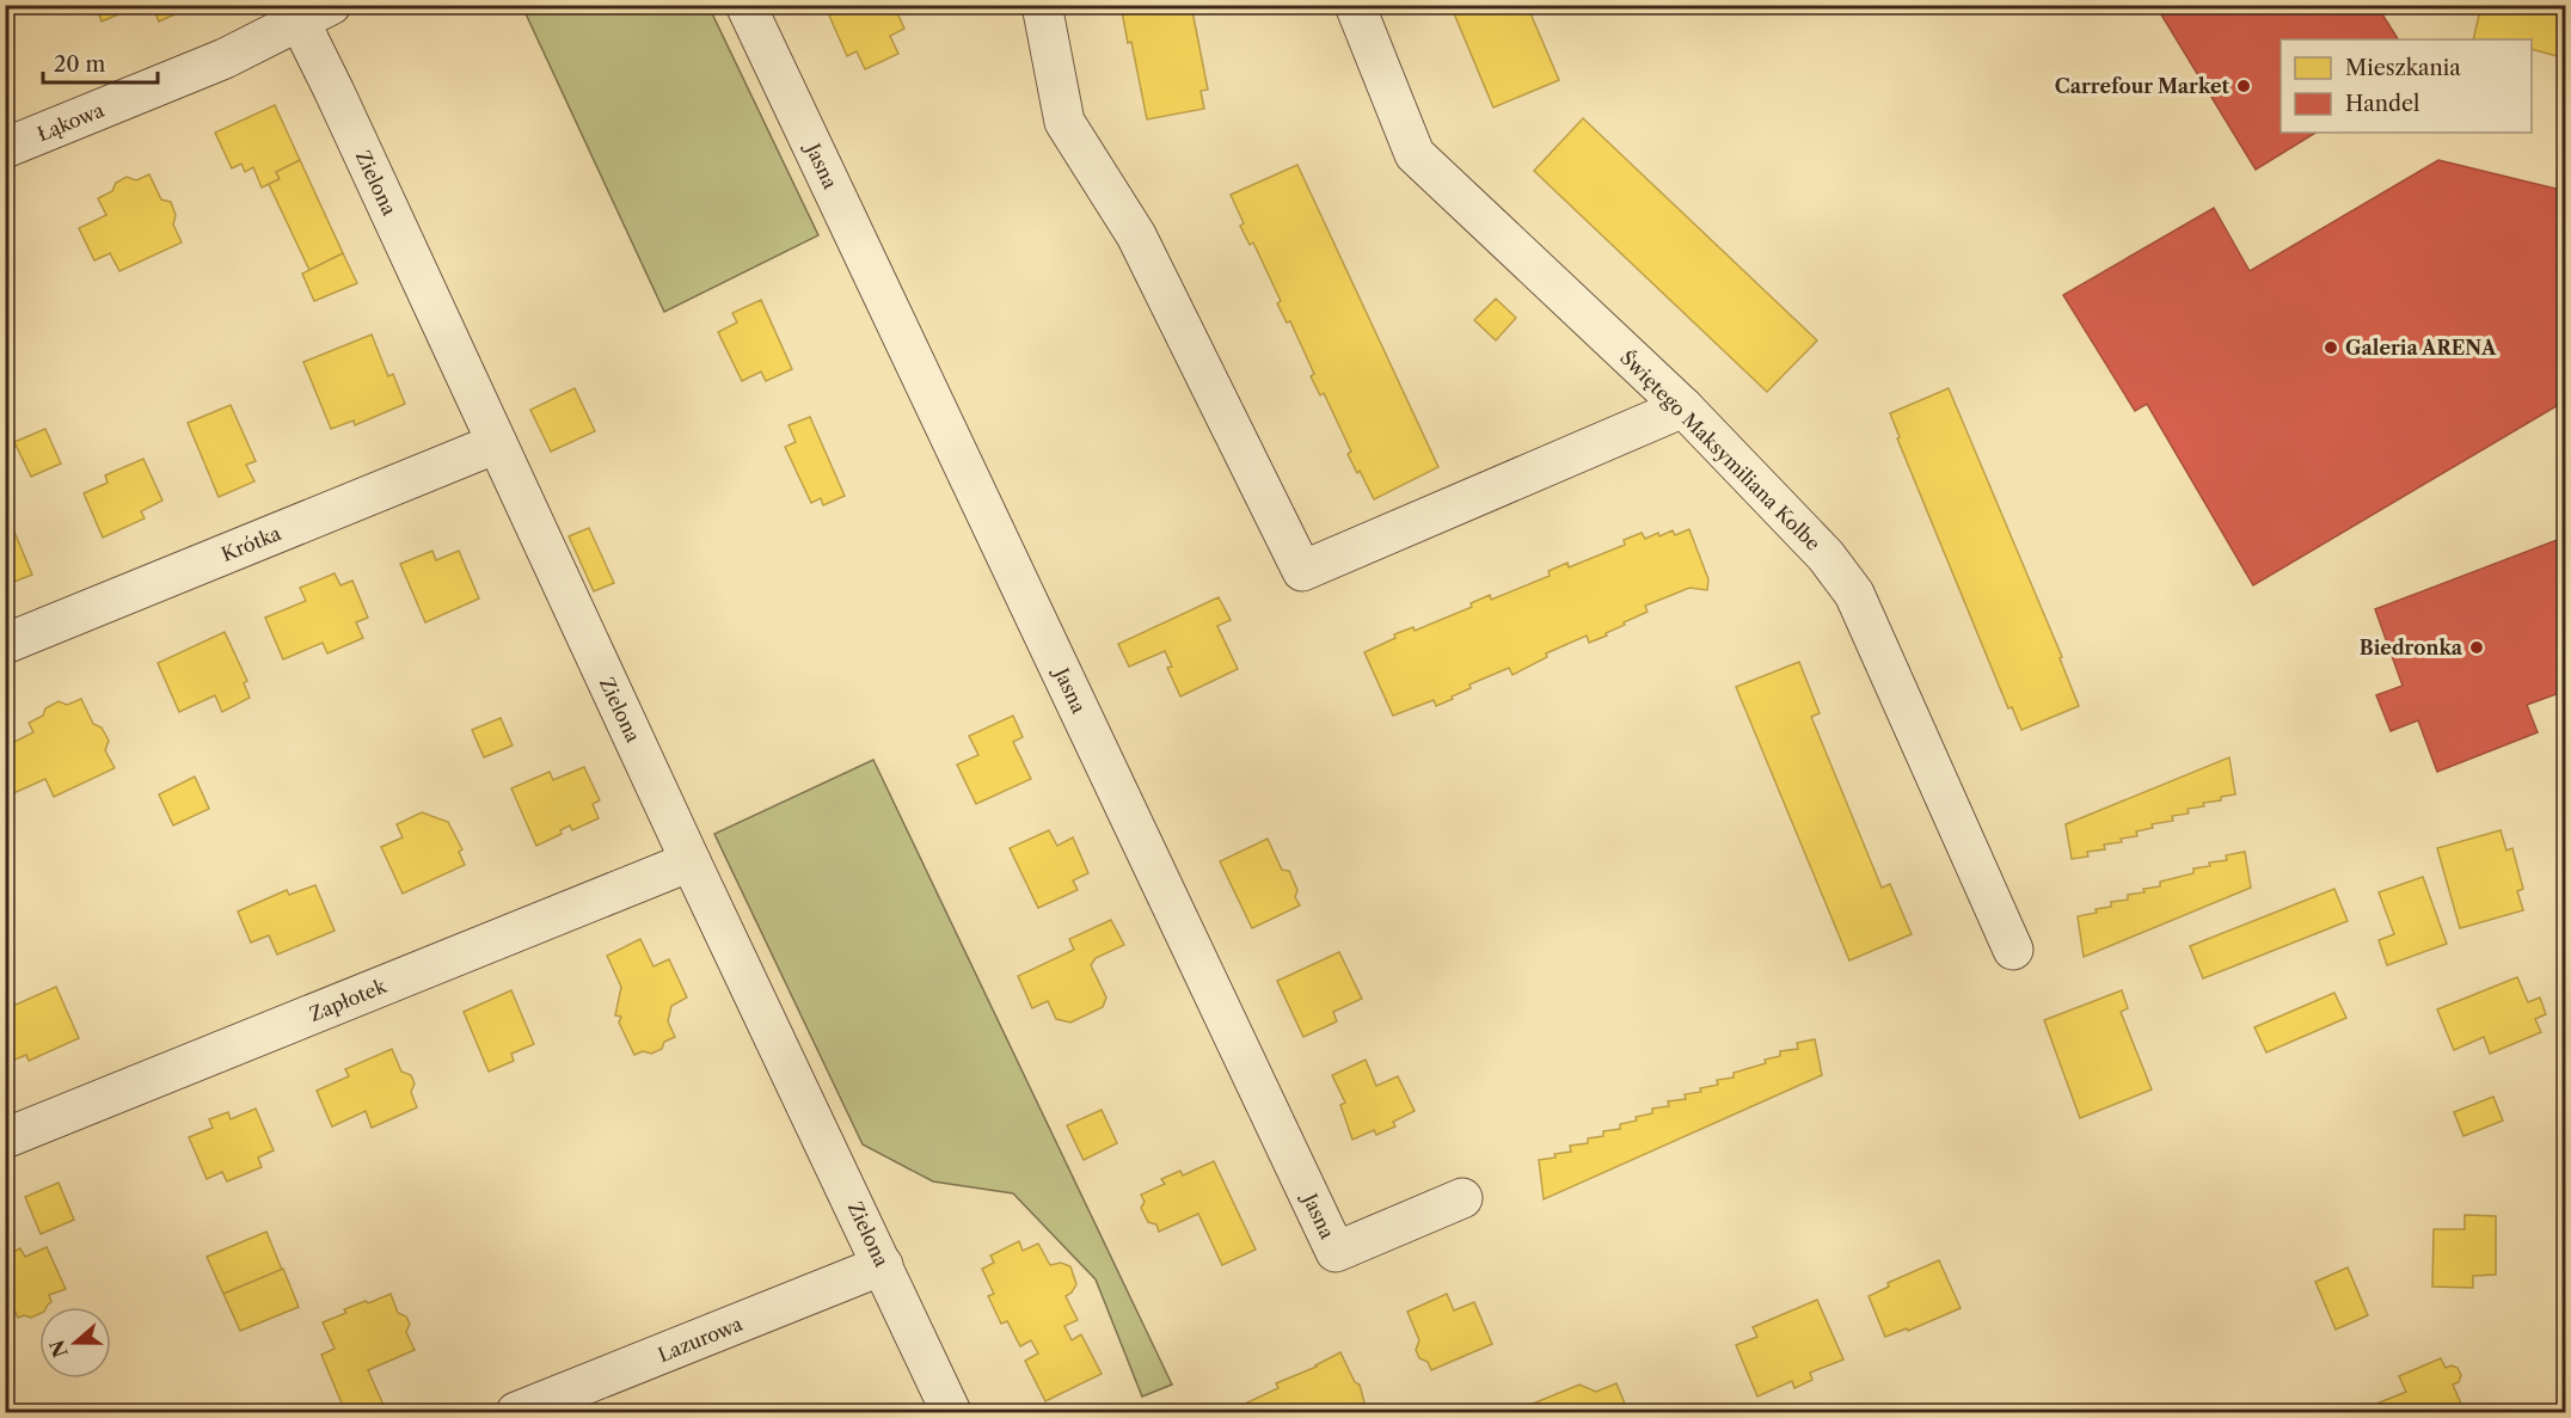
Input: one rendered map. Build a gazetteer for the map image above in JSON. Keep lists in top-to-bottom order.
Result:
{
  "streets": {
    "street": [
      "Łąkowa",
      "Jasna",
      "Zielona",
      "Świętego Maksymiliana Kolbe",
      "Krótka",
      "Zapłotek",
      "Lazurowa"
    ]
  },
  "crossings": [
    ["Łąkowa", "Zielona"],
    ["Zielona", "Krótka"],
    ["Zielona", "Zapłotek"],
    ["Zielona", "Lazurowa"]
  ],
  "places": ["Carrefour Market", "Galeria ARENA", "Biedronka"],
  "legend": ["Mieszkania", "Handel"],
  "scale_bar": "20 m",
  "north": "left"
}
